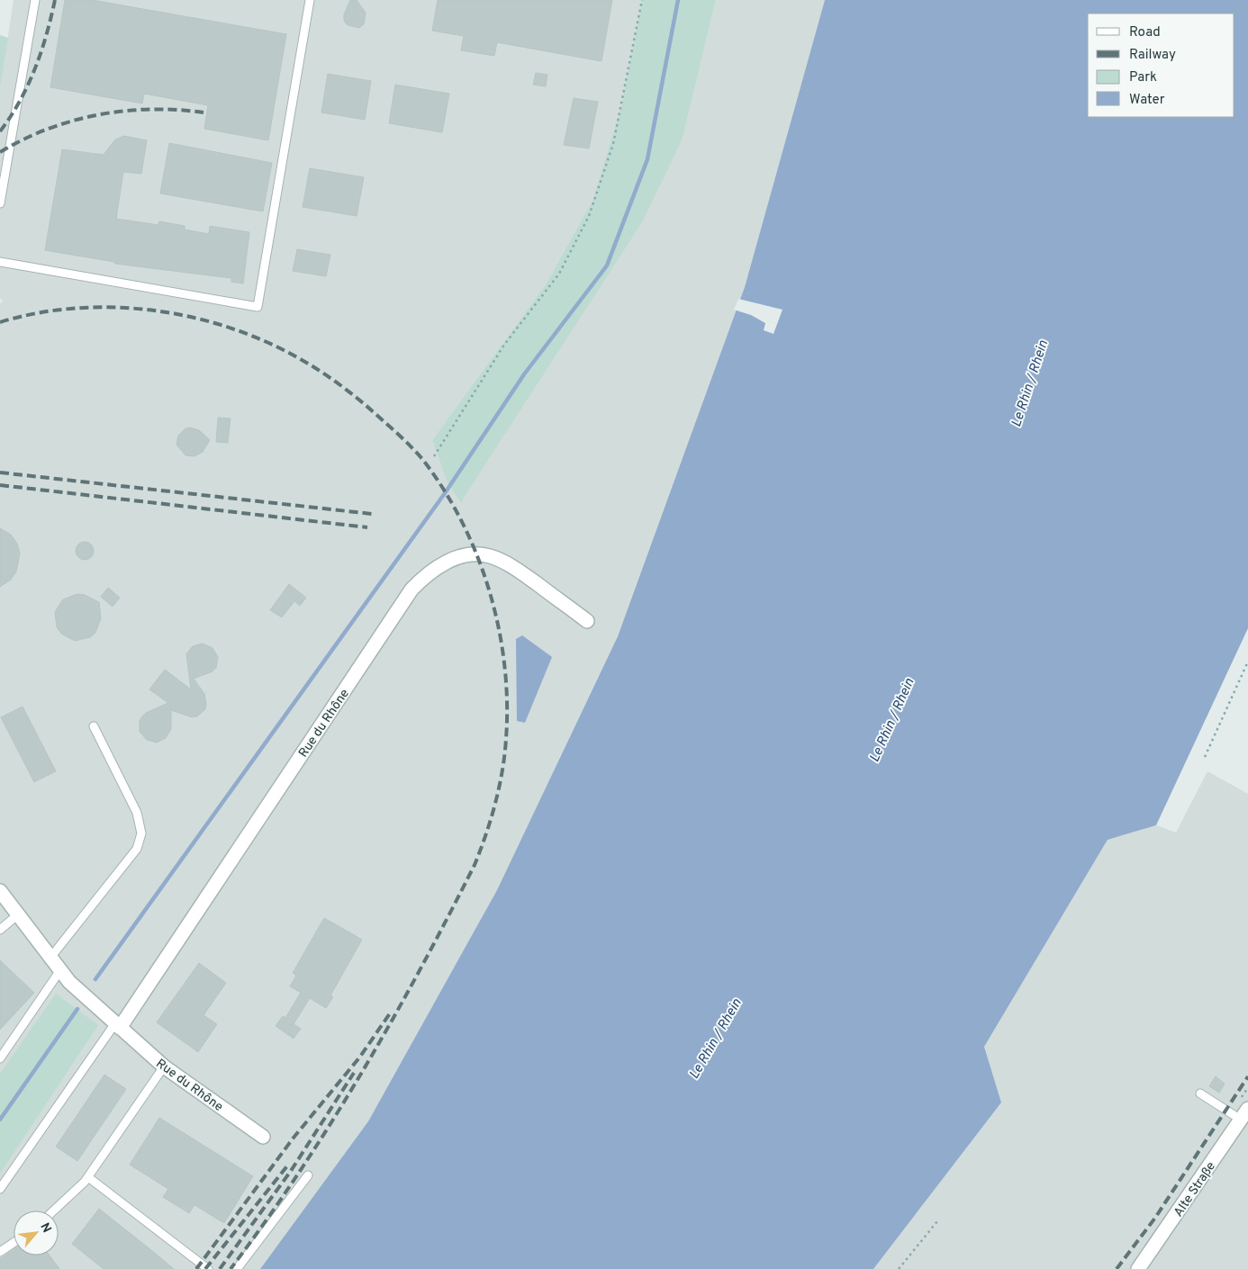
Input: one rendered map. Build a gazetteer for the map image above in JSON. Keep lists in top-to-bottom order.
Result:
{
  "streets": {
    "street": ["Rue du Rhône", "Alte Straße"]
  },
  "water": ["Le Rhin / Rhein"],
  "legend": [
    "Road",
    "Railway",
    "Park",
    "Water"
  ],
  "north": "top right"
}
